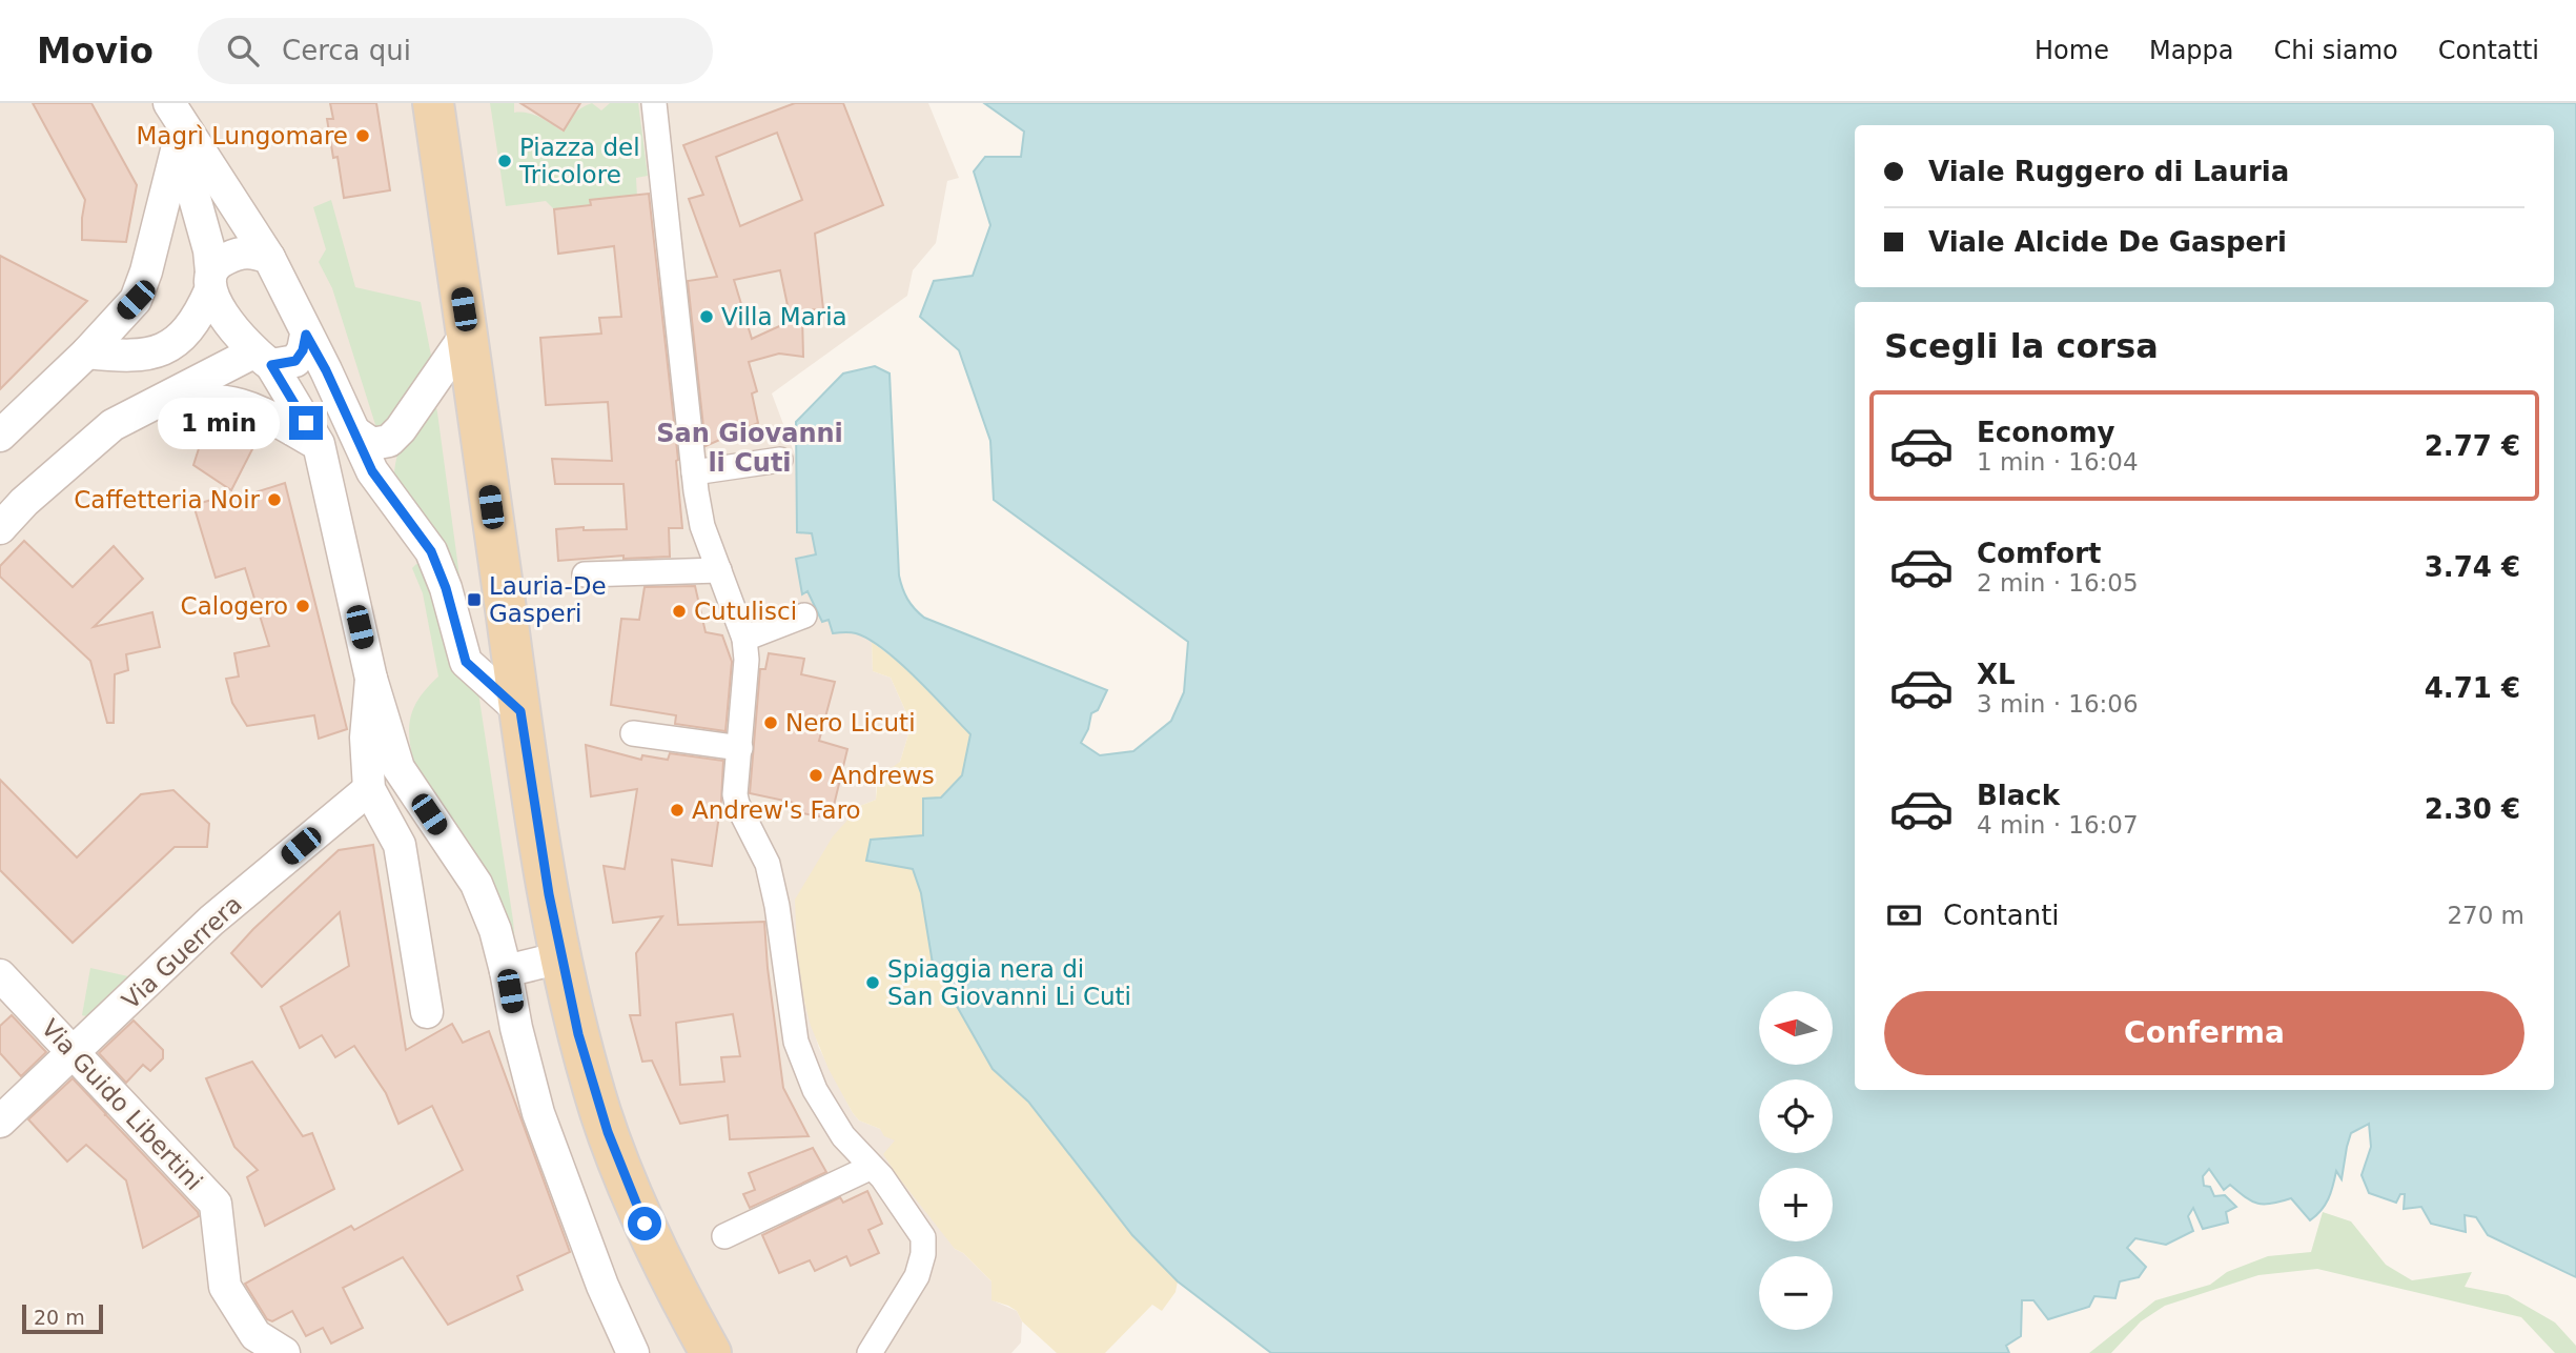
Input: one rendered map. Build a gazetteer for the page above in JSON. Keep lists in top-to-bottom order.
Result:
{
  "streets": {
    "street": ["Via Guerrera", "Via Guido Libertini"]
  },
  "crossings": [
    ["Via Guerrera", "Via Guido Libertini"]
  ],
  "districts": ["San Giovanni li Cuti"],
  "places": {
    "other": [
      "Magrì Lungomare",
      "Piazza del Tricolore",
      "Villa Maria",
      "Caffetteria Noir",
      "Calogero",
      "Cutulisci",
      "Nero Licuti",
      "Andrews",
      "Andrew's Faro",
      "Spiaggia nera di San Giovanni Li Cuti"
    ],
    "transit": ["Lauria-De Gasperi"]
  },
  "scale_bar": "20 m",
  "north": "left",
  "page": {
    "header": "Movio",
    "search": "Cerca qui",
    "nav": [
      "Home",
      "Mappa",
      "Chi siamo",
      "Contatti"
    ],
    "banner": ["Viale Ruggero di Lauria", "Viale Alcide De Gasperi"],
    "heading": "Scegli la corsa",
    "list": [
      {
        "name": "Economy",
        "note": "1 min · 16:04",
        "value": "2.77 €"
      },
      {
        "name": "Comfort",
        "note": "2 min · 16:05",
        "value": "3.74 €"
      },
      {
        "name": "XL",
        "note": "3 min · 16:06",
        "value": "4.71 €"
      },
      {
        "name": "Black",
        "note": "4 min · 16:07",
        "value": "2.30 €"
      }
    ],
    "bubble": "1 min",
    "pay": ["Contanti", "270 m"],
    "buttons": "Conferma",
    "map_buttons": ["+", "−"],
    "scale": "20 m"
  }
}
